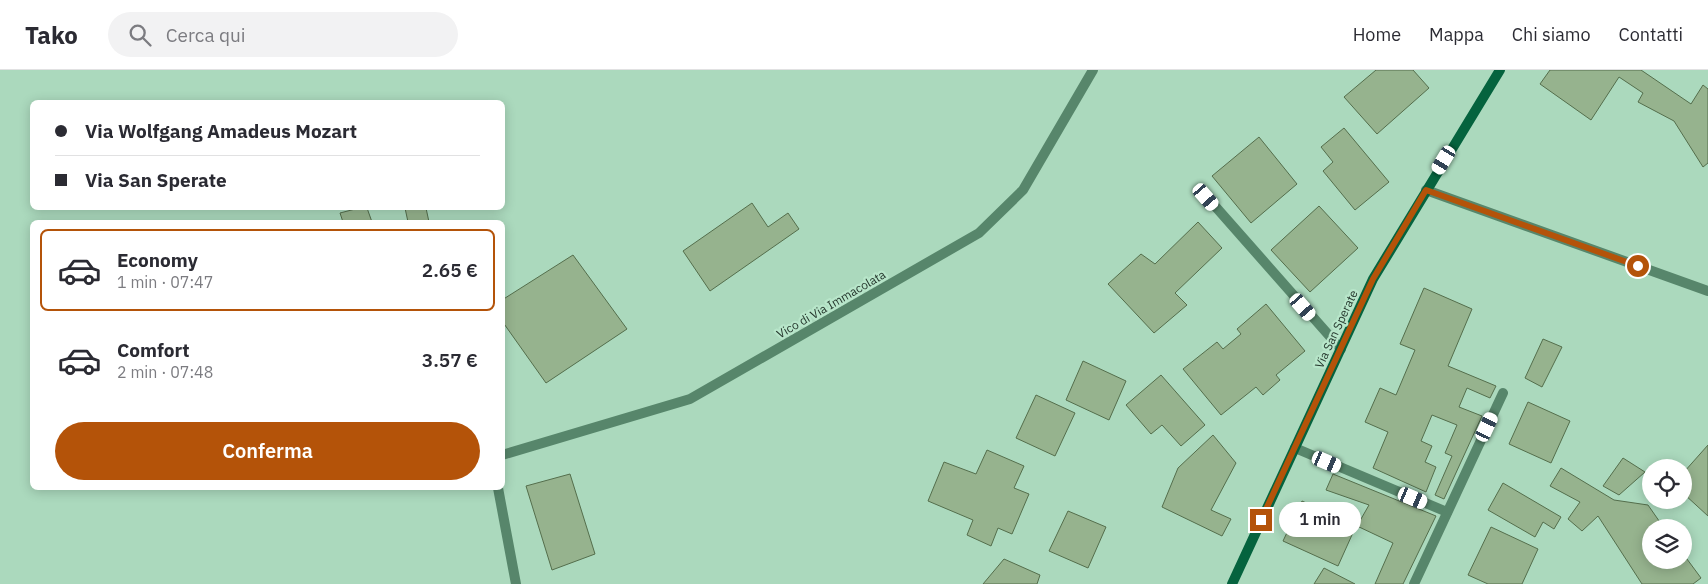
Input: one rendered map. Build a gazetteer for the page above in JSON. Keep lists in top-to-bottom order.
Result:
{
  "streets": {
    "street": ["Vico di Via Immacolata", "Via San Sperate"]
  },
  "page": {
    "header": "Tako",
    "search": "Cerca qui",
    "nav": [
      "Home",
      "Mappa",
      "Chi siamo",
      "Contatti"
    ],
    "banner": ["Via Wolfgang Amadeus Mozart", "Via San Sperate"],
    "list": [
      {
        "name": "Economy",
        "note": "1 min · 07:47",
        "value": "2.65 €"
      },
      {
        "name": "Comfort",
        "note": "2 min · 07:48",
        "value": "3.57 €"
      }
    ],
    "buttons": "Conferma",
    "bubble": "1 min"
  }
}
